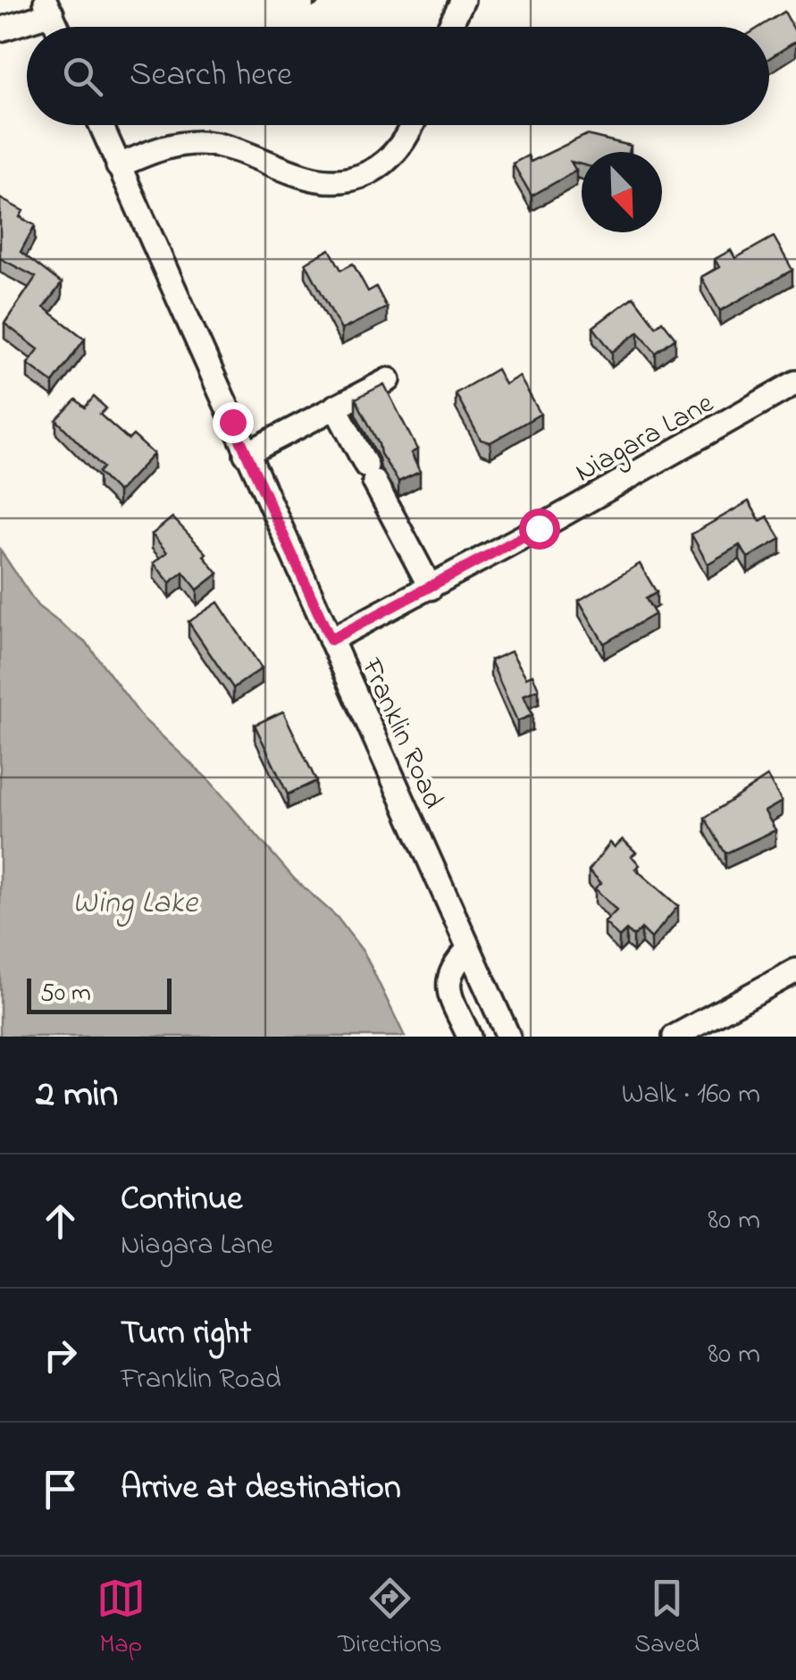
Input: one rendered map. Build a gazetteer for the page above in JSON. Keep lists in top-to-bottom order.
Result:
{
  "streets": {
    "street": ["Niagara Lane", "Franklin Road"]
  },
  "crossings": [
    ["Niagara Lane", "Franklin Road"]
  ],
  "water": ["Wing Lake"],
  "scale_bar": "50 m",
  "north": "bottom right",
  "page": {
    "search": "Search here",
    "scale": "50 m",
    "heading": ["2 min", "Walk · 160 m"],
    "list": [
      ["Continue", "Niagara Lane", "80 m"],
      ["Turn right", "Franklin Road", "80 m"],
      "Arrive at destination"
    ],
    "nav": ["Map", "Directions", "Saved"]
  }
}
